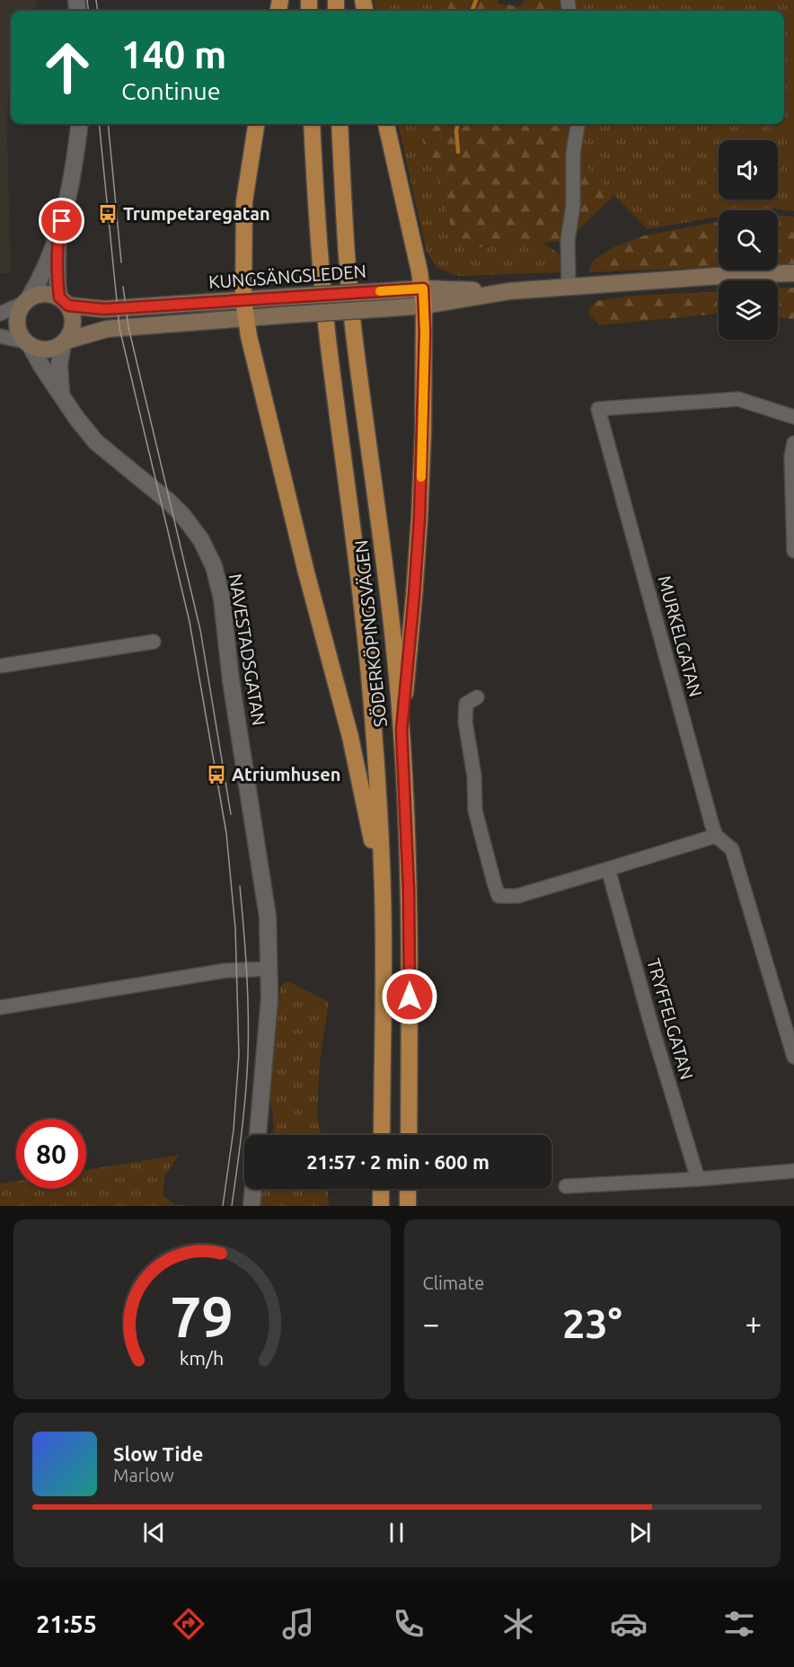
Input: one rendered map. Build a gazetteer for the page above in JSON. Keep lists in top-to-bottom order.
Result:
{
  "streets": {
    "highway": ["SÖDERKÖPINGSVÄGEN"],
    "main road": ["KUNGSÄNGSLEDEN"],
    "street": ["MURKELGATAN", "NAVESTADSGATAN", "TRYFFELGATAN"]
  },
  "crossings": [
    ["KUNGSÄNGSLEDEN", "NAVESTADSGATAN"]
  ],
  "places": {
    "bus stop": ["Trumpetaregatan", "Atriumhusen"]
  },
  "page": {
    "turn": ["140 m", "Continue"],
    "limit": "80",
    "trip": "21:57 · 2 min · 600 m",
    "tile": "Climate",
    "heat": ["−", "23°", "+"],
    "song": ["Slow Tide", "Marlow"],
    "tabs": "21:55",
    "gauge": ["79", "km/h"]
  }
}
